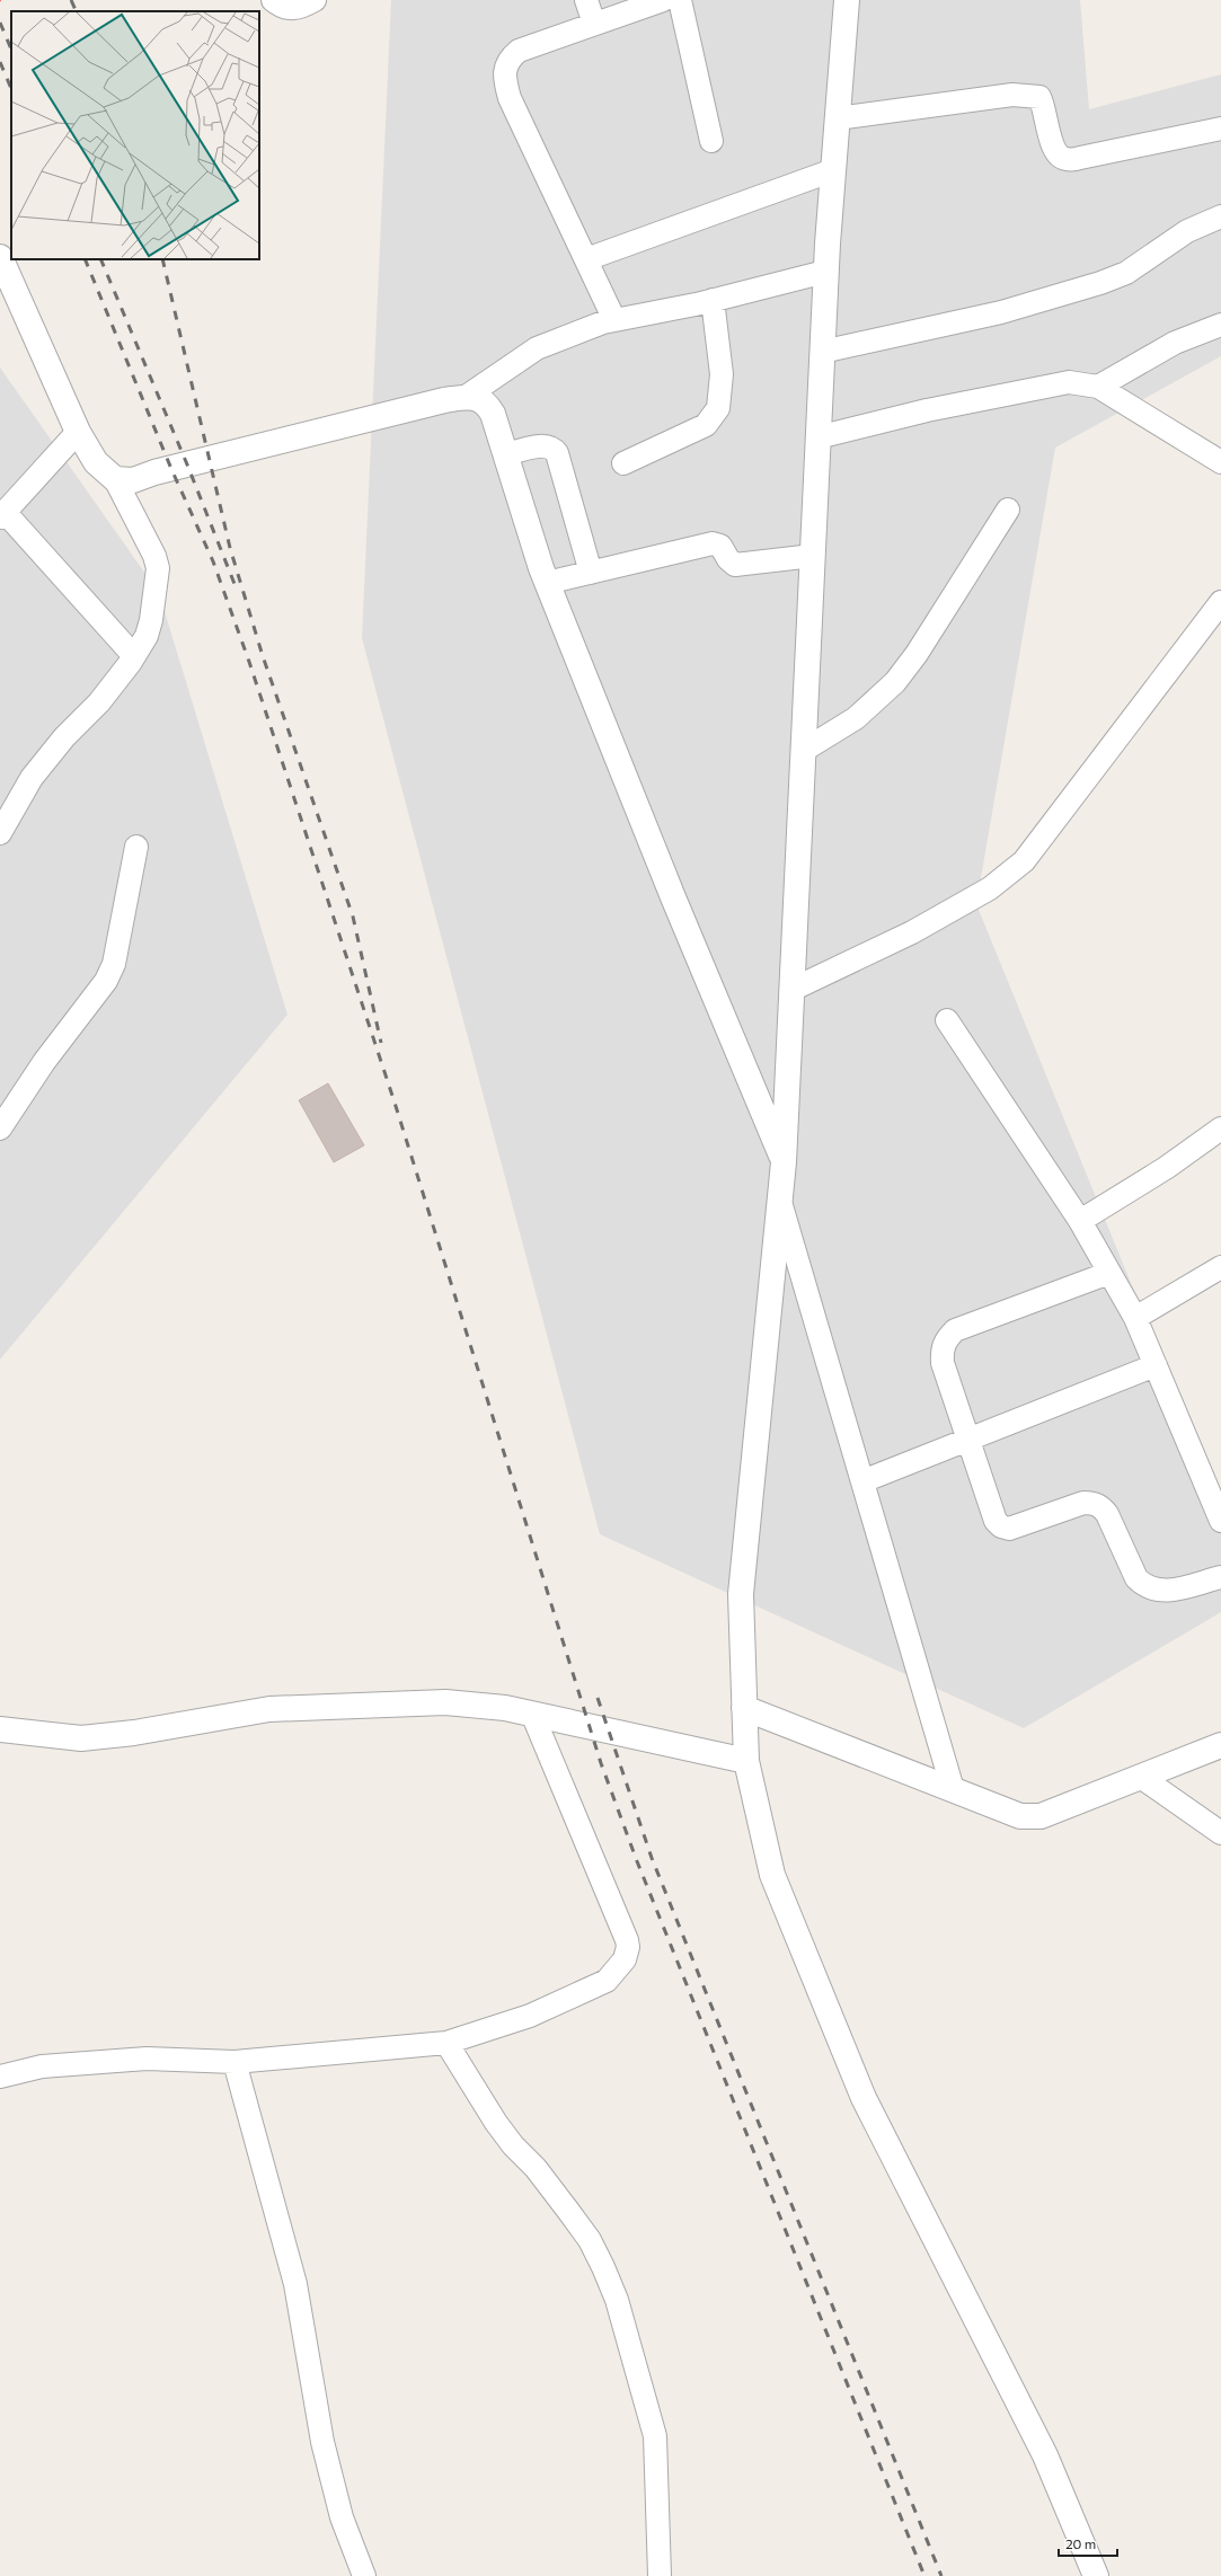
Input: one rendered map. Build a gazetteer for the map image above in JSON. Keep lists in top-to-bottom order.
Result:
{
  "scale_bar": "20 m"
}
